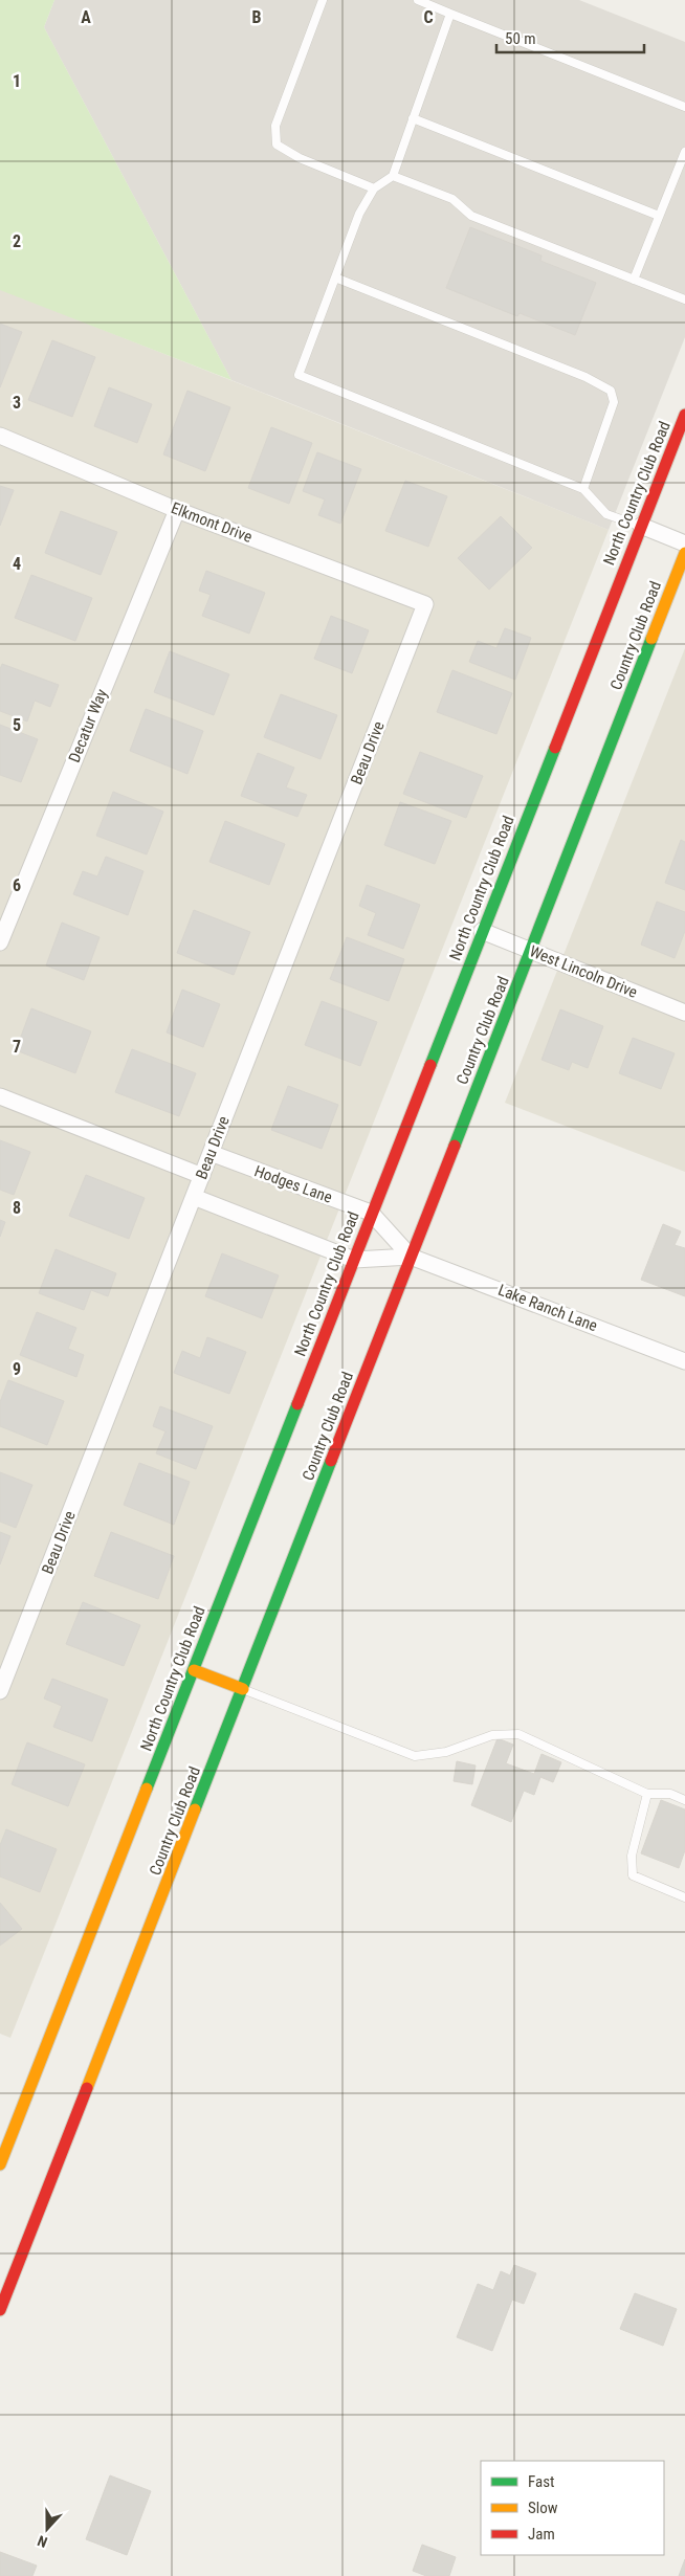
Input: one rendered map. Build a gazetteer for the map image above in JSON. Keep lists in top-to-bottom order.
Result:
{
  "streets": {
    "main road": ["North Country Club Road", "Country Club Road"],
    "street": [
      "Elkmont Drive",
      "Decatur Way",
      "Beau Drive",
      "West Lincoln Drive",
      "Hodges Lane",
      "Lake Ranch Lane"
    ]
  },
  "crossings": [
    ["North Country Club Road", "West Lincoln Drive"],
    ["North Country Club Road", "Hodges Lane"],
    ["Elkmont Drive", "Decatur Way"],
    ["Elkmont Drive", "Beau Drive"],
    ["Country Club Road", "West Lincoln Drive"],
    ["Country Club Road", "Hodges Lane"],
    ["Country Club Road", "Lake Ranch Lane"],
    ["Beau Drive", "Hodges Lane"],
    ["Hodges Lane", "Lake Ranch Lane"]
  ],
  "legend": ["Fast", "Slow", "Jam"],
  "scale_bar": "50 m",
  "north": "bottom",
  "grid": {
    "columns": ["A", "B", "C"],
    "rows": [
      "1",
      "2",
      "3",
      "4",
      "5",
      "6",
      "7",
      "8",
      "9"
    ]
  }
}
